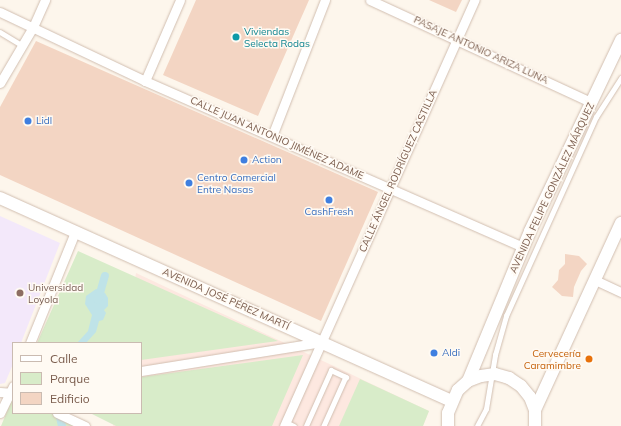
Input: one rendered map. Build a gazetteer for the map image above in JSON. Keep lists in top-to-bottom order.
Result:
{
  "streets": {
    "main road": ["AVENIDA FELIPE GONZÁLEZ MÁRQUEZ", "AVENIDA JOSÉ PÉREZ MARTÍ"],
    "street": ["PASAJE ANTONIO ARIZA LUNA", "CALLE JUAN ANTONIO JIMÉNEZ ADAME", "CALLE ÁNGEL RODRÍGUEZ CASTILLA"]
  },
  "crossings": [
    ["PASAJE ANTONIO ARIZA LUNA", "CALLE ÁNGEL RODRÍGUEZ CASTILLA"],
    ["PASAJE ANTONIO ARIZA LUNA", "AVENIDA FELIPE GONZÁLEZ MÁRQUEZ"],
    ["CALLE JUAN ANTONIO JIMÉNEZ ADAME", "CALLE ÁNGEL RODRÍGUEZ CASTILLA"],
    ["CALLE JUAN ANTONIO JIMÉNEZ ADAME", "AVENIDA FELIPE GONZÁLEZ MÁRQUEZ"],
    ["CALLE ÁNGEL RODRÍGUEZ CASTILLA", "AVENIDA JOSÉ PÉREZ MARTÍ"],
    ["AVENIDA FELIPE GONZÁLEZ MÁRQUEZ", "AVENIDA JOSÉ PÉREZ MARTÍ"]
  ],
  "places": [
    "Viviendas Selecta Rodas",
    "Lidl",
    "Action",
    "Centro Comercial Entre Nasas",
    "CashFresh",
    "Universidad Loyola",
    "Aldi",
    "Cervecería Caramimbre"
  ],
  "legend": ["Calle", "Parque", "Edificio"]
}
